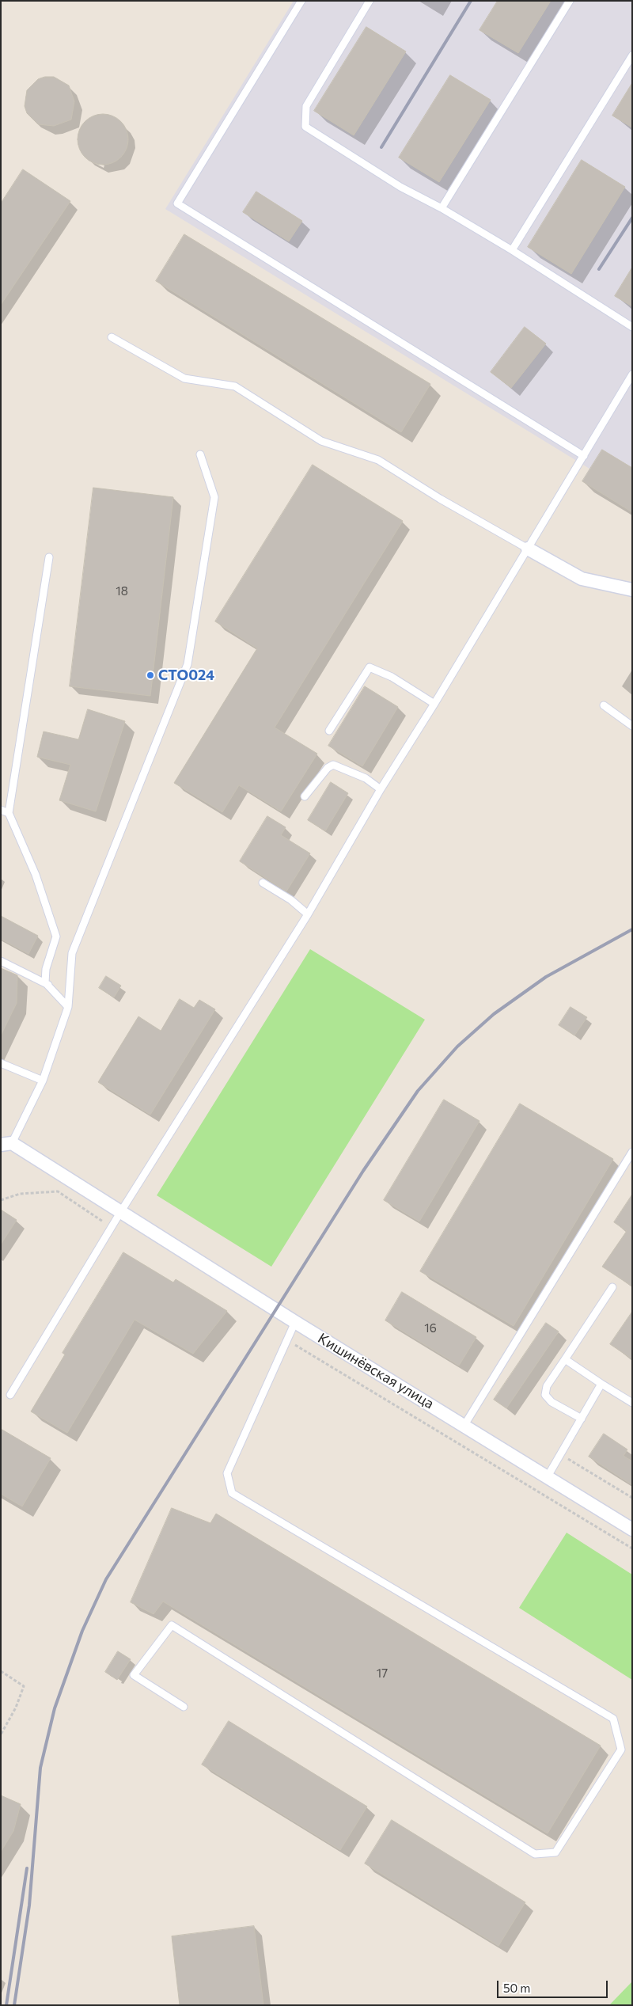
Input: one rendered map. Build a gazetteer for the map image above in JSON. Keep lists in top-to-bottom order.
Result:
{
  "streets": {
    "street": ["Кишинёвская улица"]
  },
  "places": ["СТО024"],
  "house_numbers": ["18", "16", "17"],
  "scale_bar": "50 m"
}
